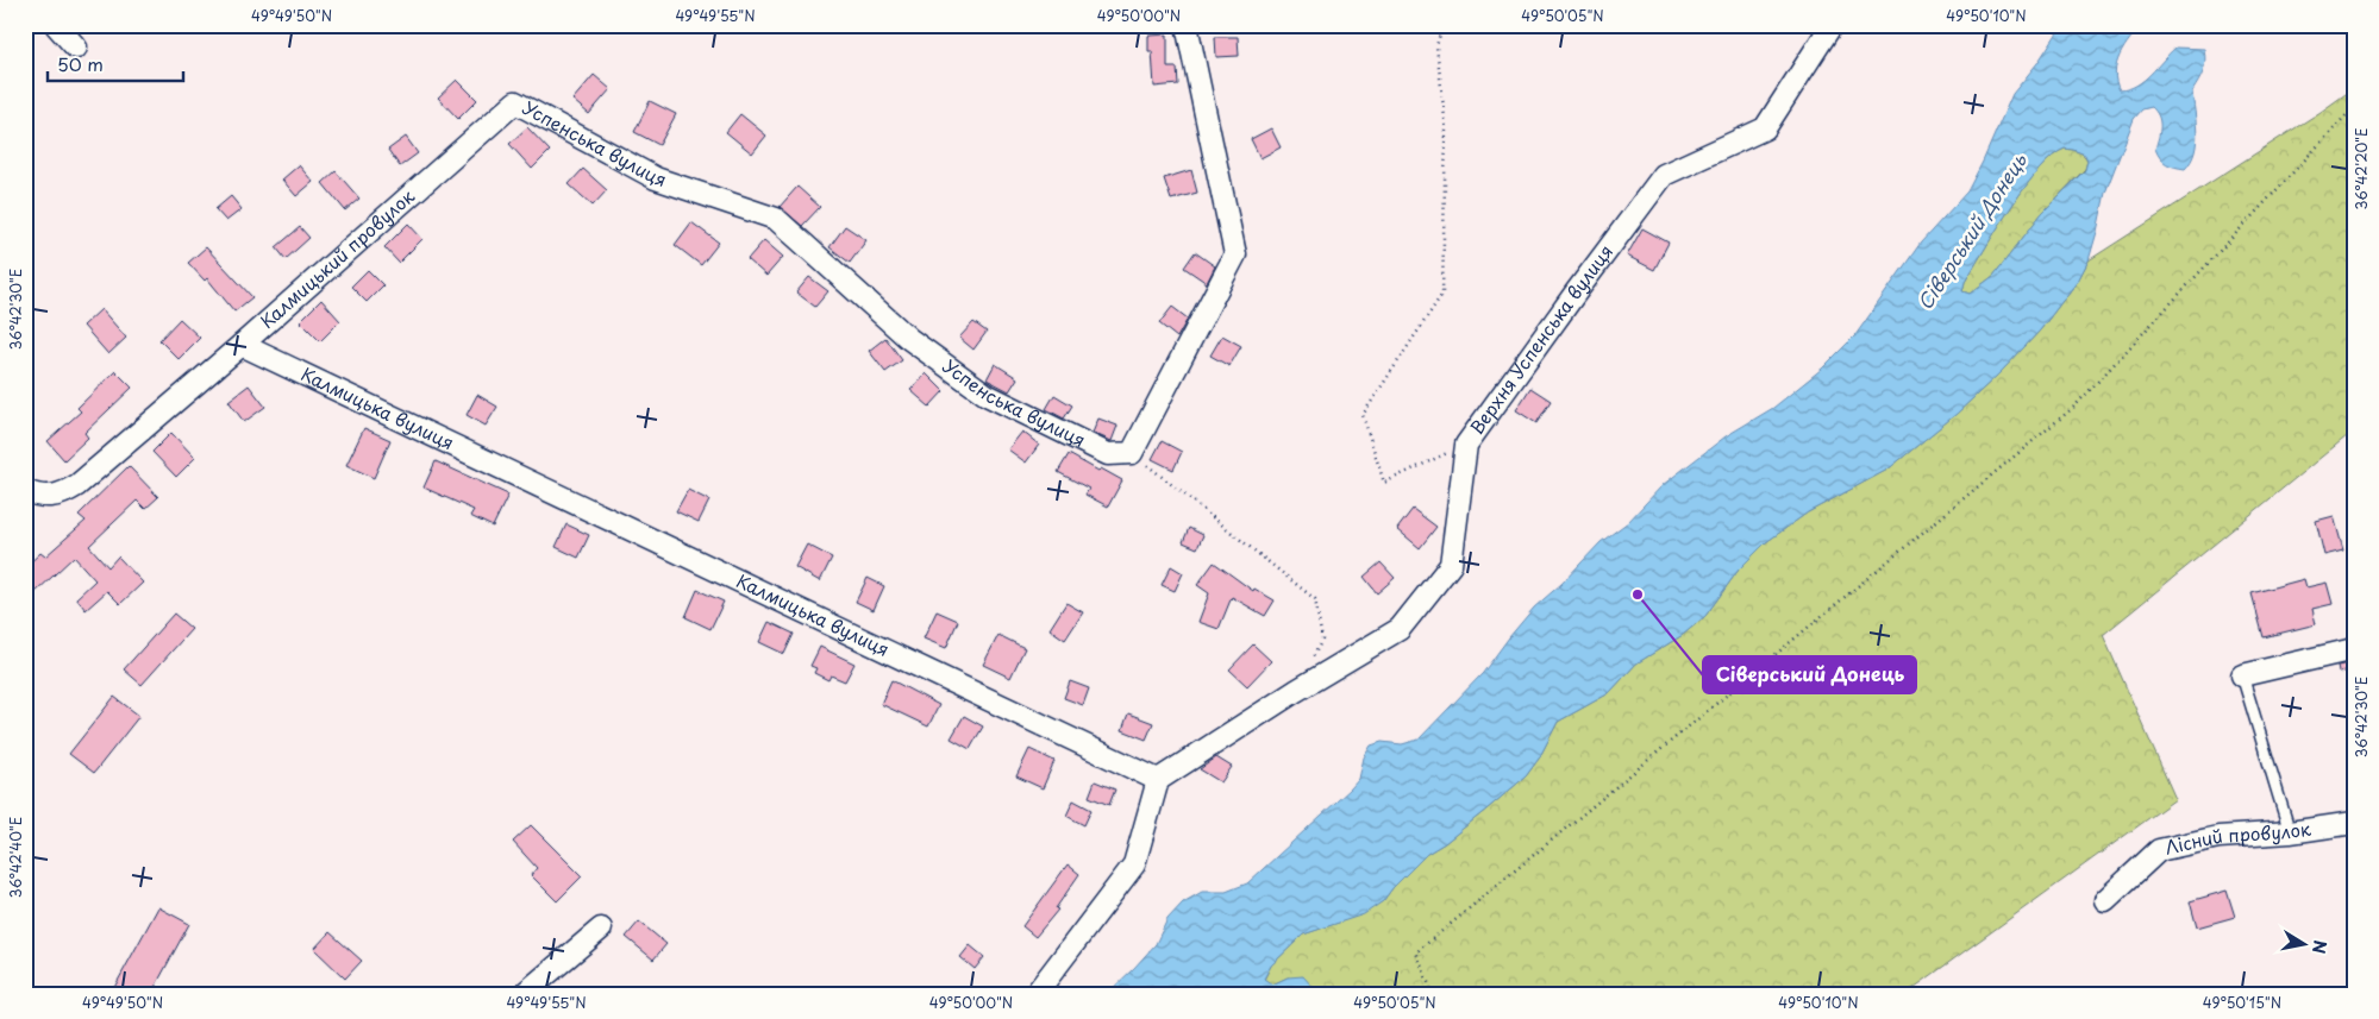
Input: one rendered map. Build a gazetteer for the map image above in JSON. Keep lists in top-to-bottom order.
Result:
{
  "streets": {
    "street": [
      "Успенська вулиця",
      "Калмицький провулок",
      "Верхня Успенська вулиця",
      "Калмицька вулиця",
      "Лісний провулок"
    ]
  },
  "crossings": [
    ["Успенська вулиця", "Калмицький провулок"],
    ["Калмицький провулок", "Калмицька вулиця"],
    ["Верхня Успенська вулиця", "Калмицька вулиця"]
  ],
  "water": ["Сіверський Донець"],
  "places": ["Сіверський Донець"],
  "scale_bar": "50 m",
  "north": "right",
  "coordinates": [
    "49°49'50\"N",
    "49°49'55\"N",
    "49°50'00\"N",
    "49°50'05\"N",
    "49°50'10\"N",
    "36°42'20\"E",
    "36°42'30\"E",
    "36°42'40\"E",
    "49°50'15\"N"
  ]
}
